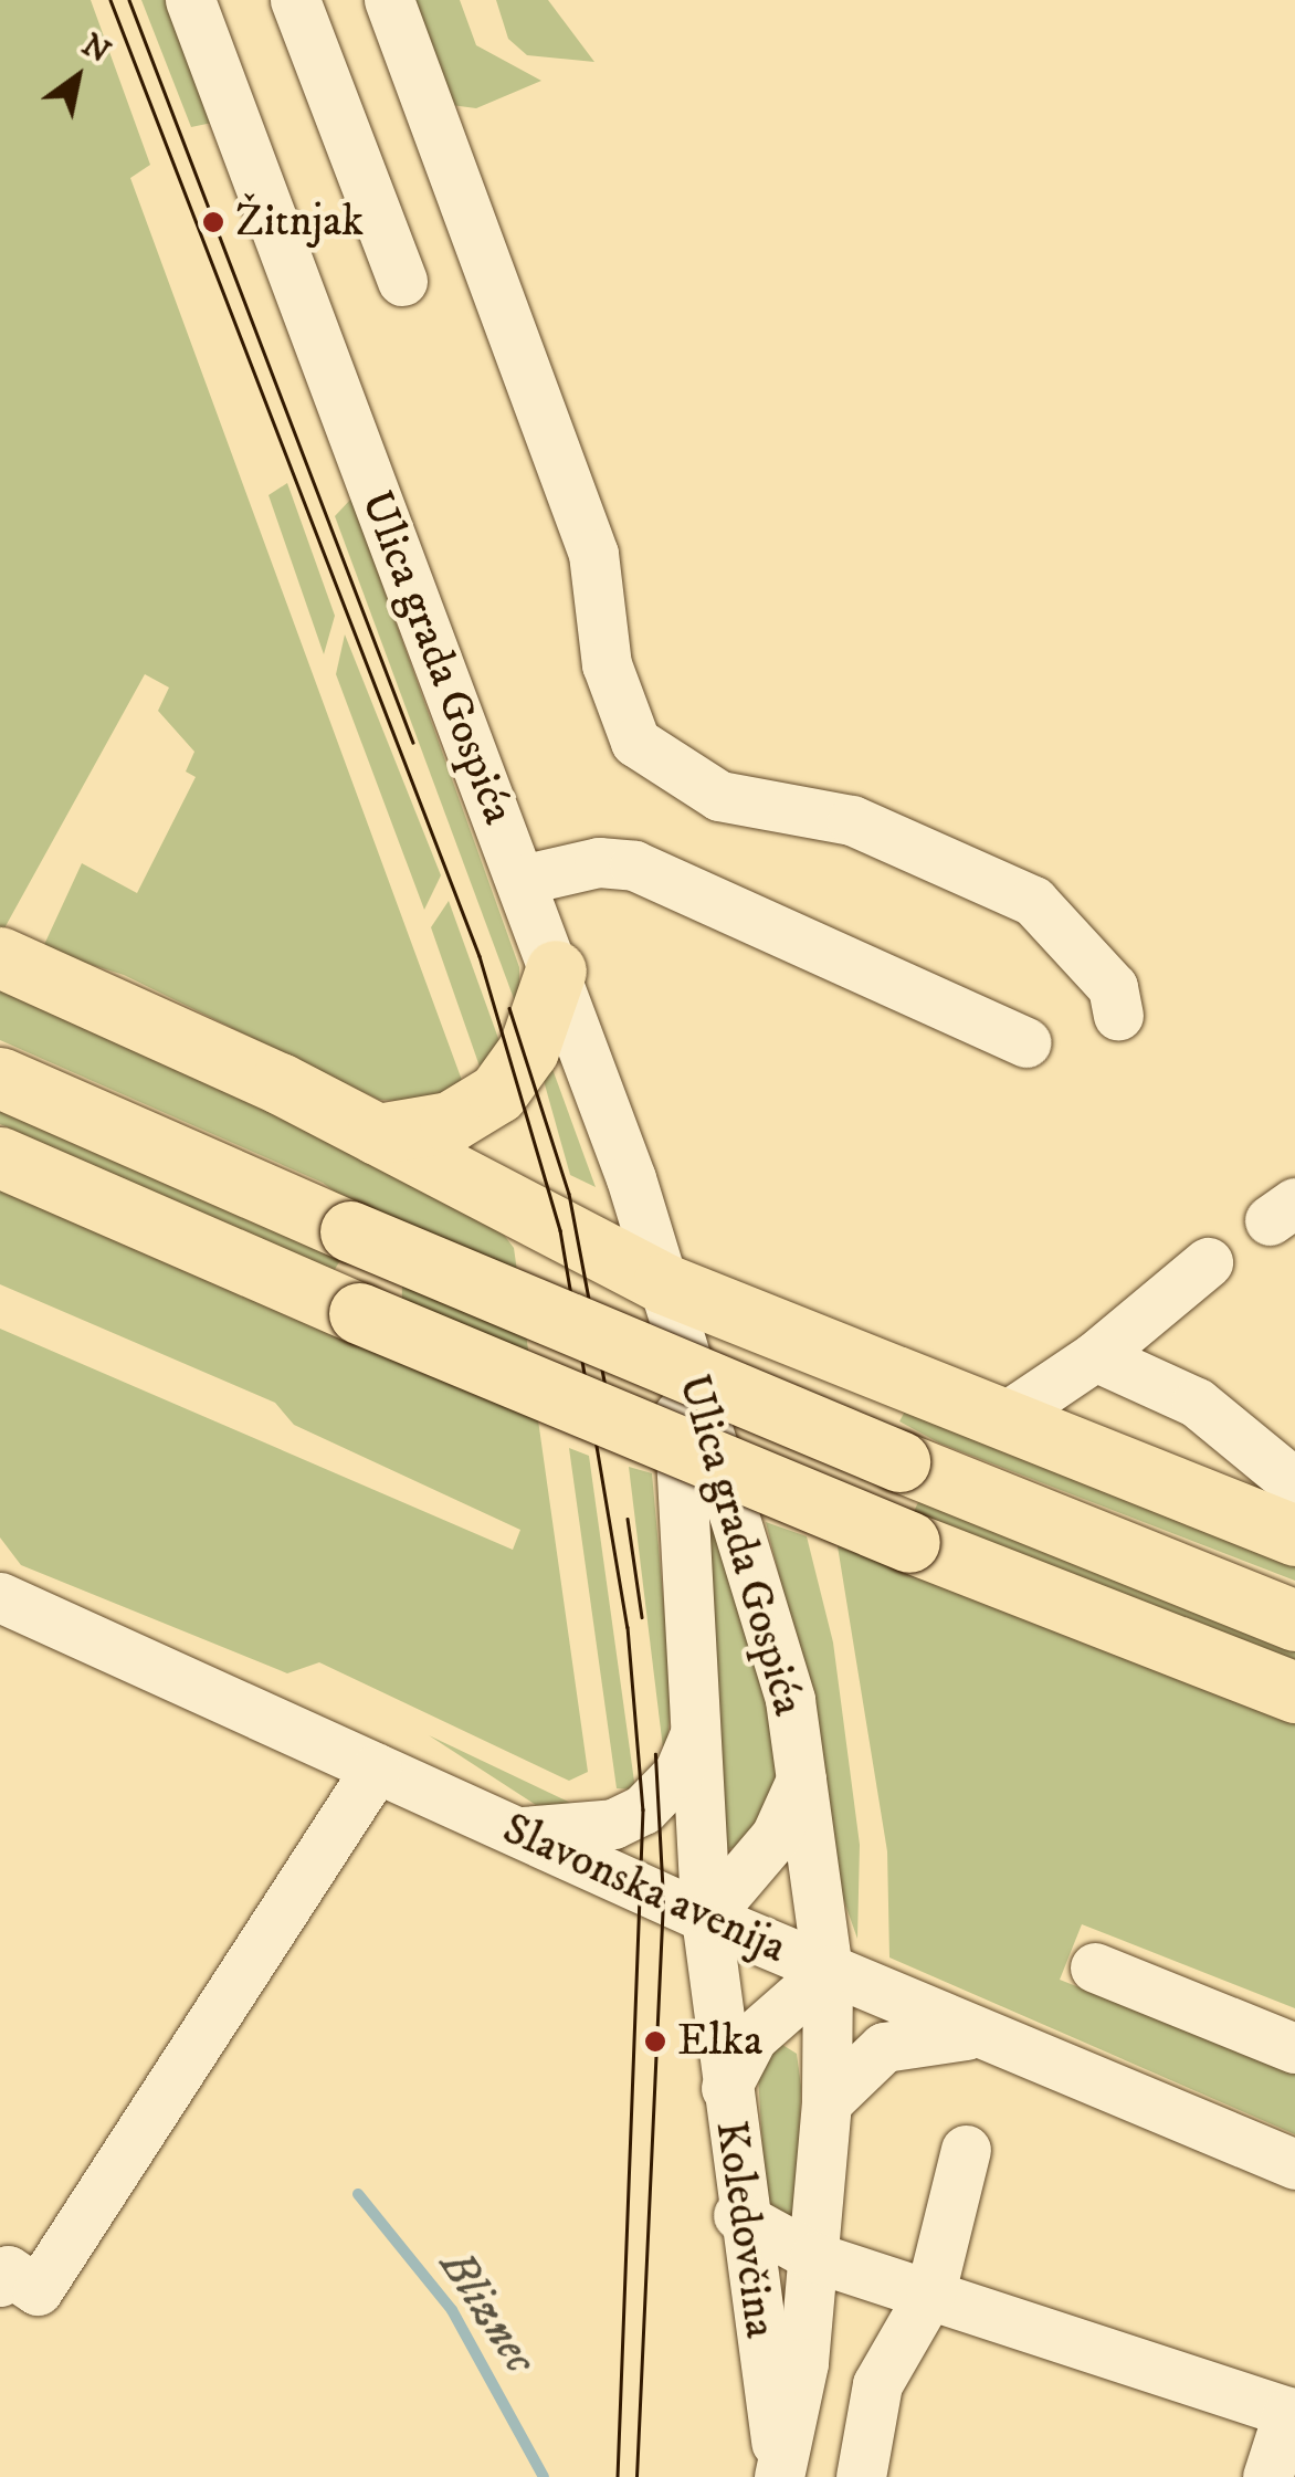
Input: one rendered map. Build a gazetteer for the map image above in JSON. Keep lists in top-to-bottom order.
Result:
{
  "streets": {
    "street": ["Ulica grada Gospića", "Slavonska avenija", "Koledovčina"]
  },
  "crossings": [
    ["Ulica grada Gospića", "Slavonska avenija"],
    ["Ulica grada Gospića", "Koledovčina"],
    ["Slavonska avenija", "Koledovčina"]
  ],
  "water": ["Bliznec"],
  "places": ["Žitnjak", "Elka"],
  "north": "top right"
}
